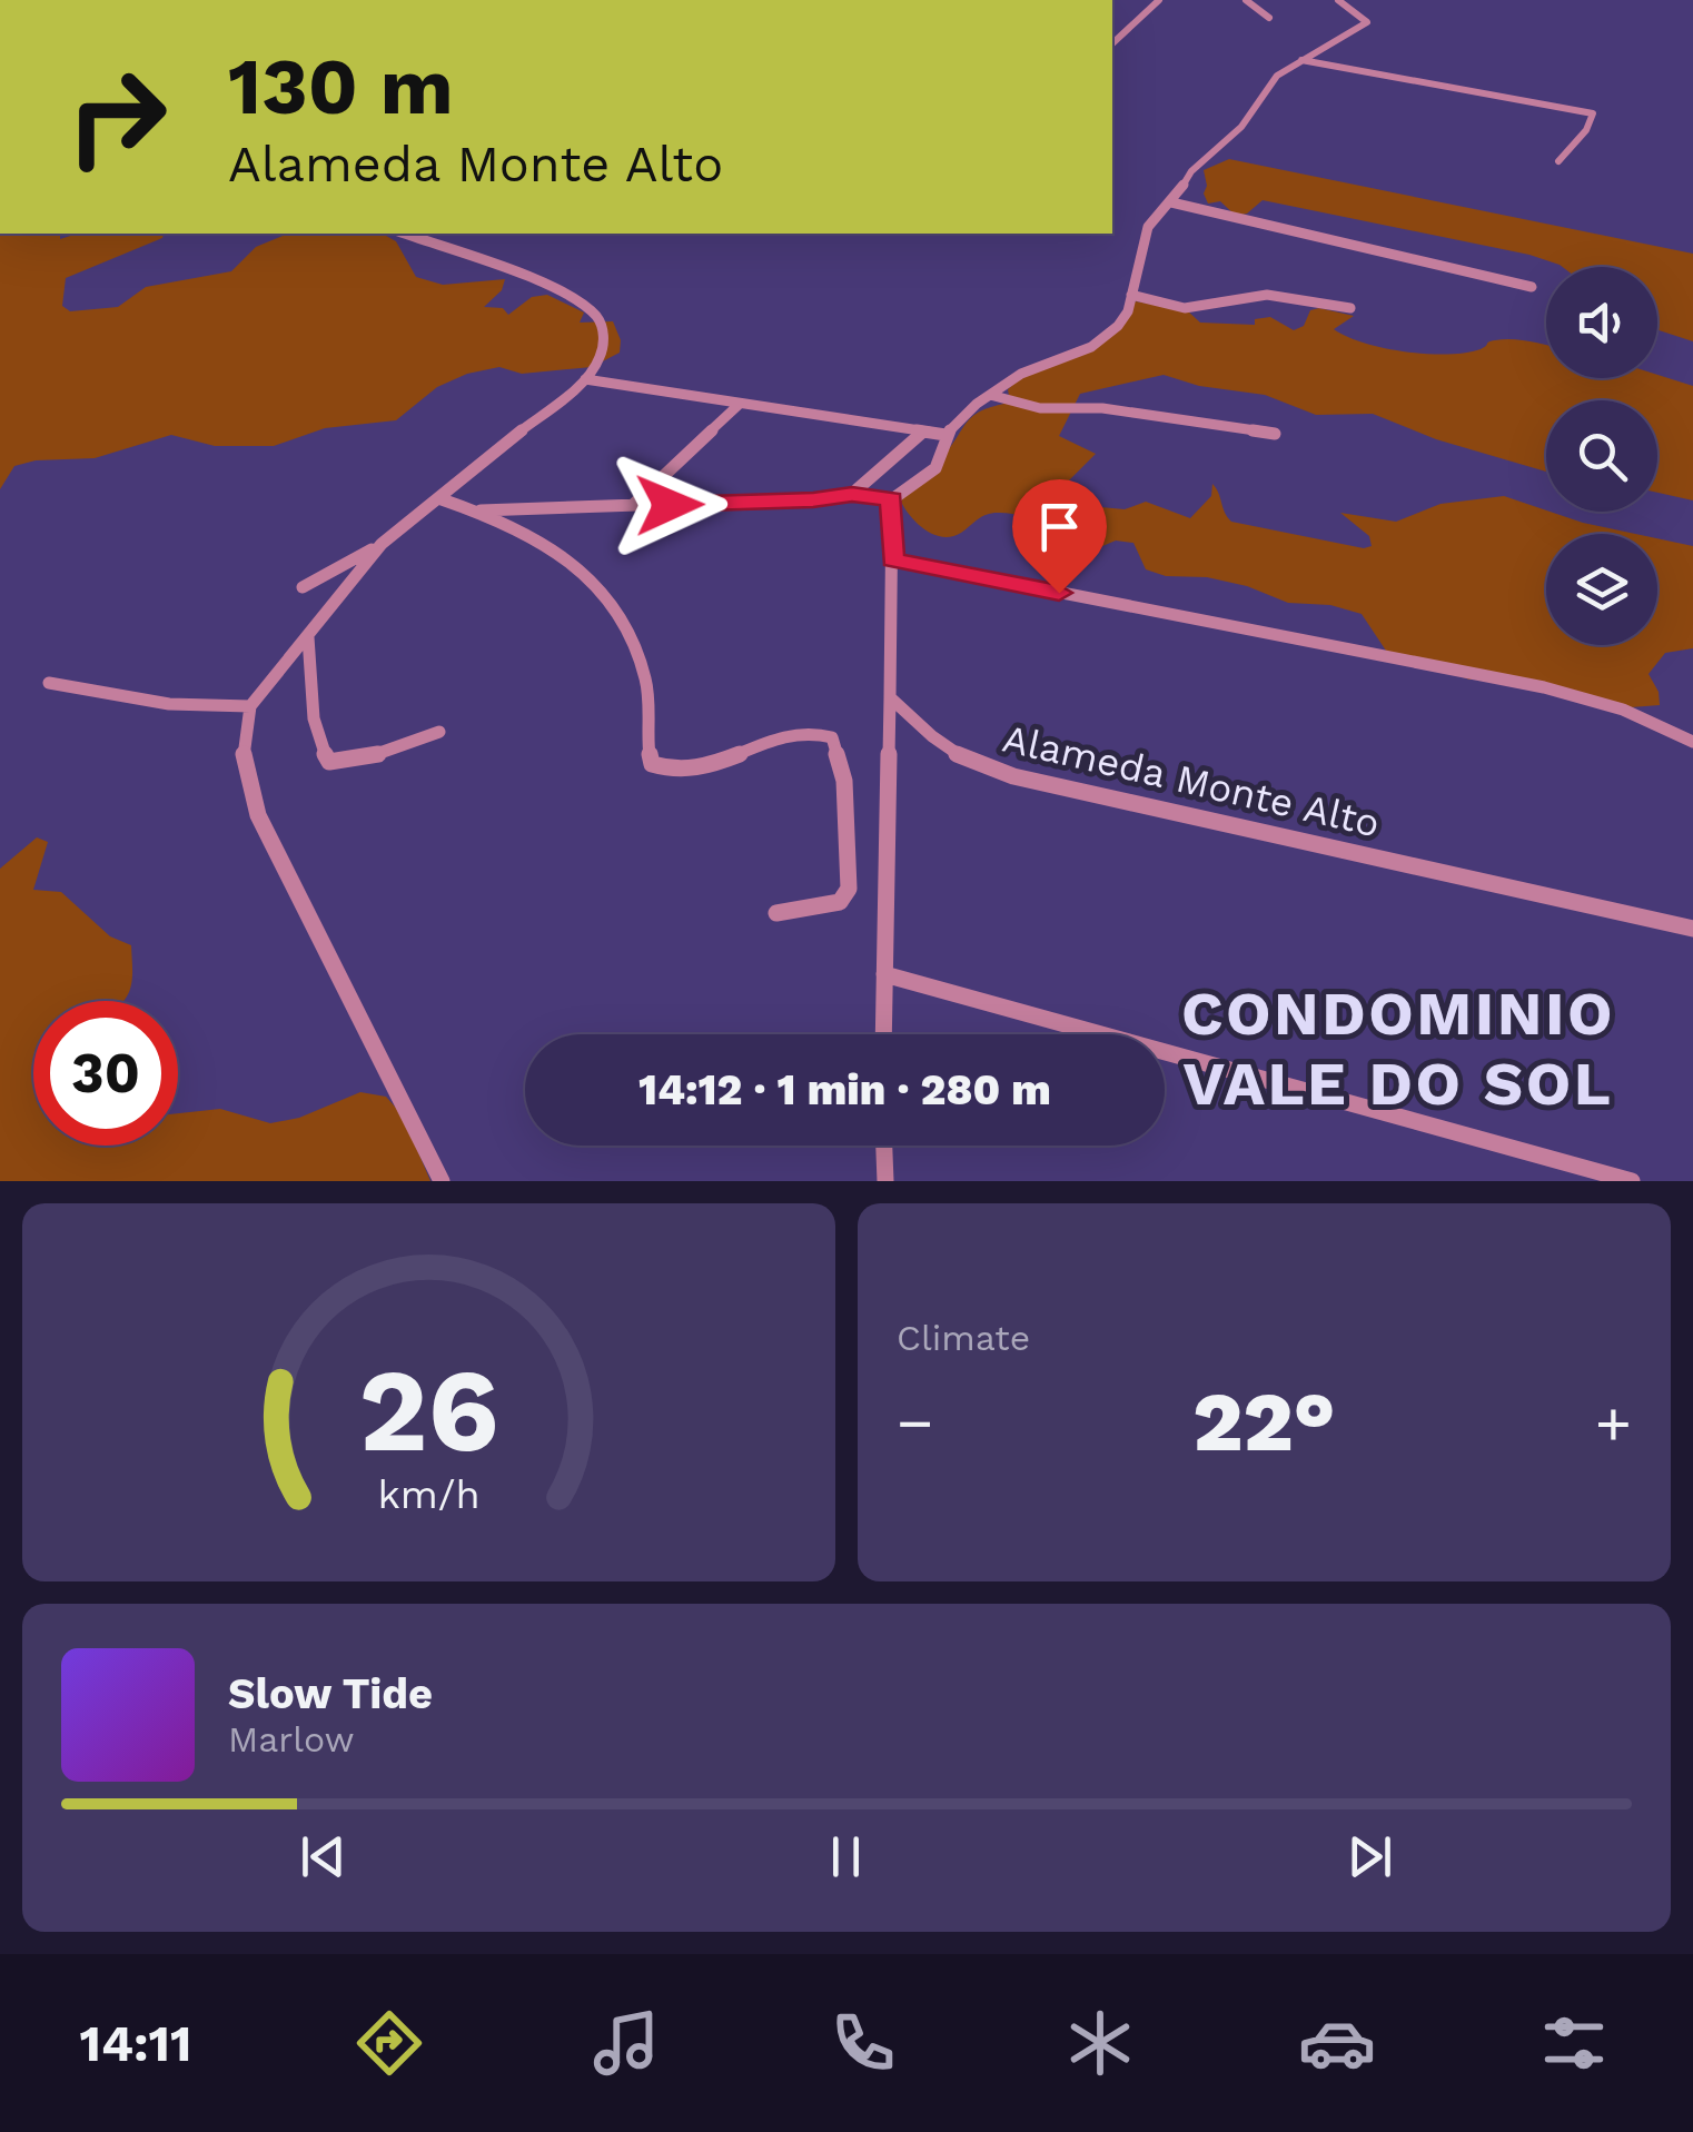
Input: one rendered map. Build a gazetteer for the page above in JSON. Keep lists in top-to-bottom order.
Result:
{
  "streets": {
    "street": ["Alameda Monte Alto"]
  },
  "districts": ["CONDOMINIO VALE DO SOL"],
  "page": {
    "turn": ["130 m", "Alameda Monte Alto"],
    "limit": "30",
    "trip": "14:12 · 1 min · 280 m",
    "tile": "Climate",
    "heat": ["−", "22°", "+"],
    "song": ["Slow Tide", "Marlow"],
    "tabs": "14:11",
    "gauge": ["26", "km/h"]
  }
}
